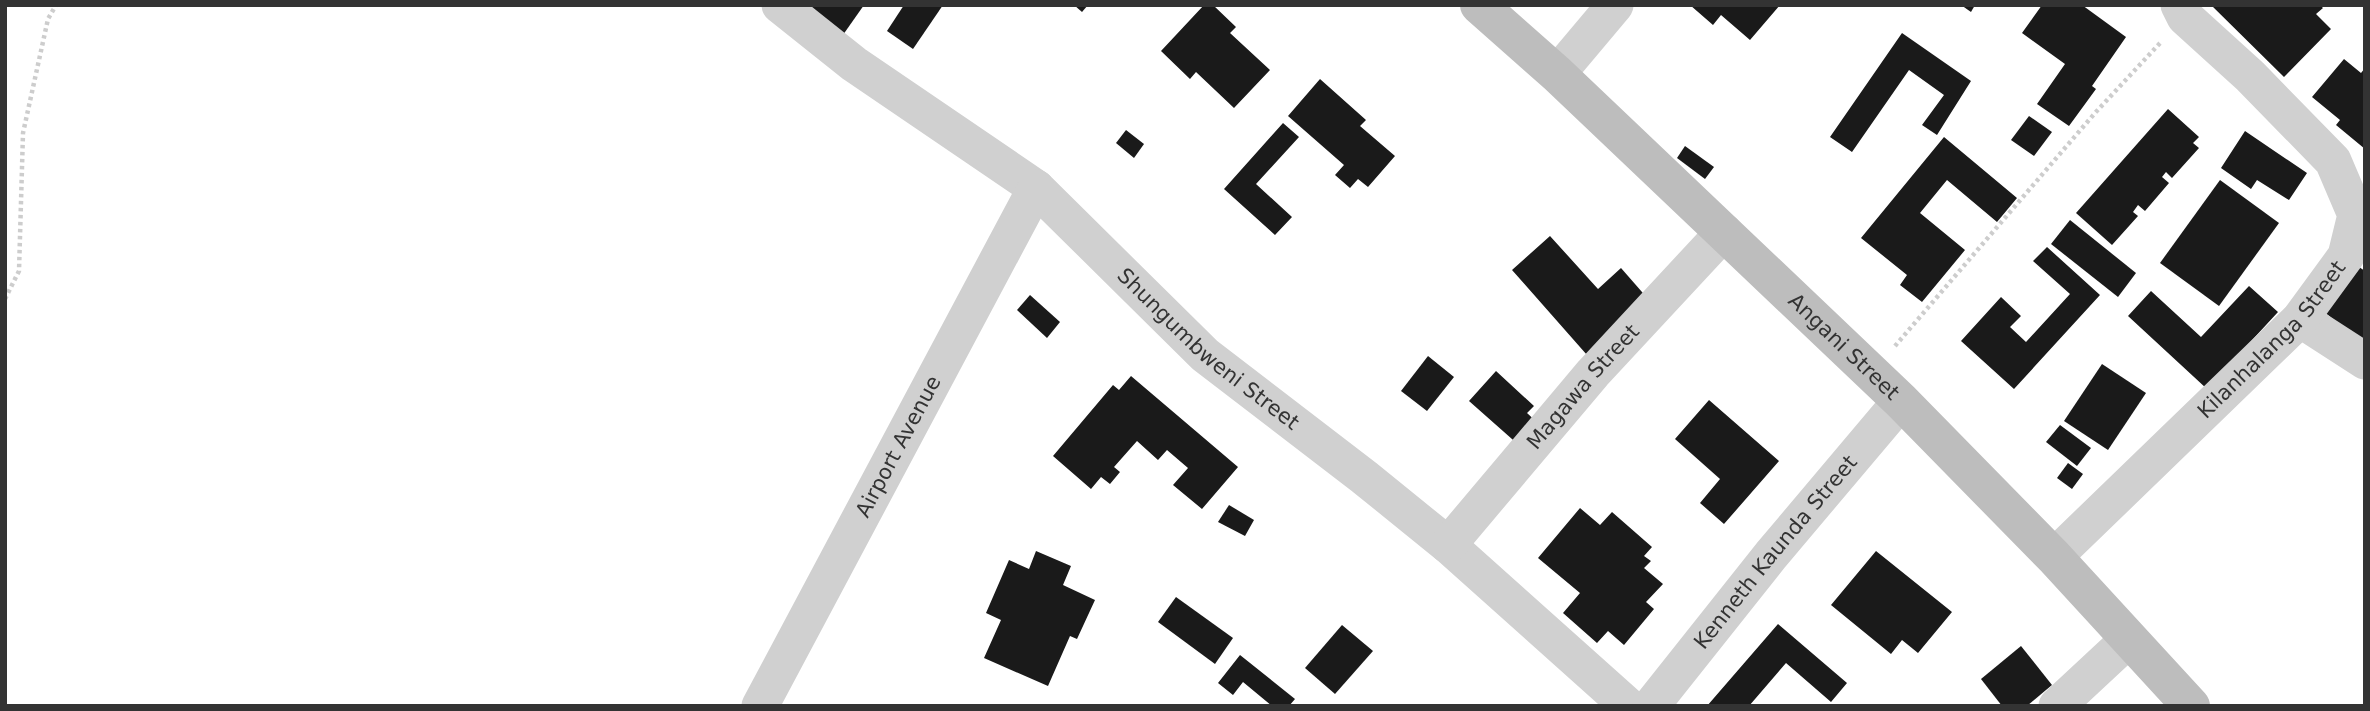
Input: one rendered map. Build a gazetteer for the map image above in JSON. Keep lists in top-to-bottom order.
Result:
{
  "streets": {
    "street": [
      "Kilanhalanga Street",
      "Angani Street",
      "Shungumbweni Street",
      "Magawa Street",
      "Airport Avenue",
      "Kenneth Kaunda Street"
    ]
  },
  "crossings": [
    ["Kilanhalanga Street", "Angani Street"],
    ["Angani Street", "Magawa Street"],
    ["Angani Street", "Kenneth Kaunda Street"],
    ["Shungumbweni Street", "Magawa Street"],
    ["Shungumbweni Street", "Airport Avenue"]
  ]
}
